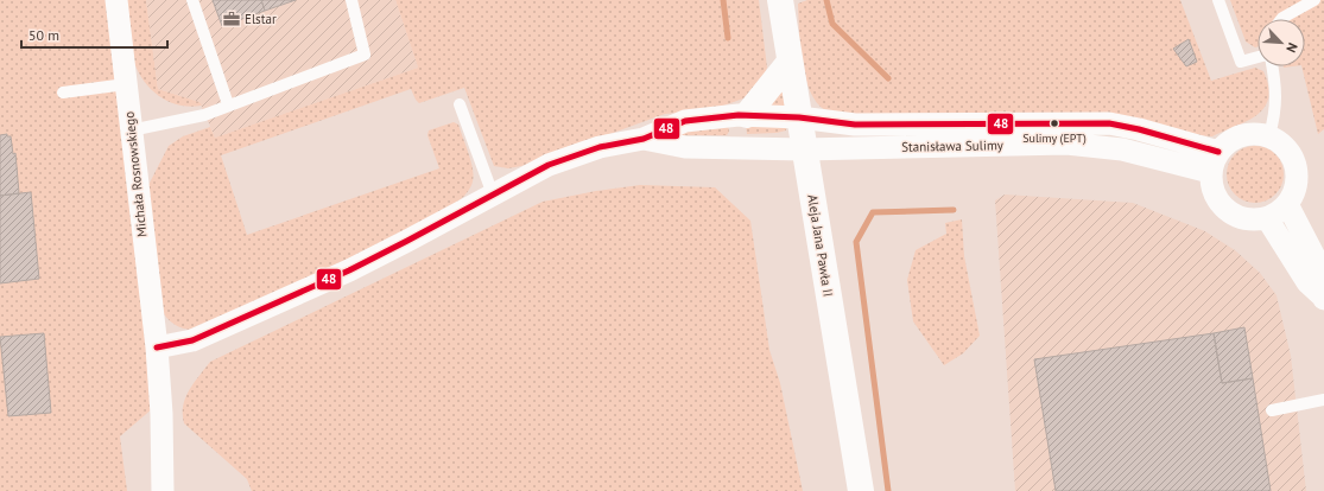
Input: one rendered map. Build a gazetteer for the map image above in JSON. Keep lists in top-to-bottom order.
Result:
{
  "streets": {
    "street": ["Stanisława Sulimy", "Michała Rosnowskiego", "Aleja Jana Pawła II"]
  },
  "crossings": [
    ["Stanisława Sulimy", "Aleja Jana Pawła II"]
  ],
  "places": {
    "office": ["Elstar"],
    "other": ["Sulimy (EPT)"]
  },
  "lines": ["transit line 48"],
  "scale_bar": "50 m",
  "north": "bottom right"
}
